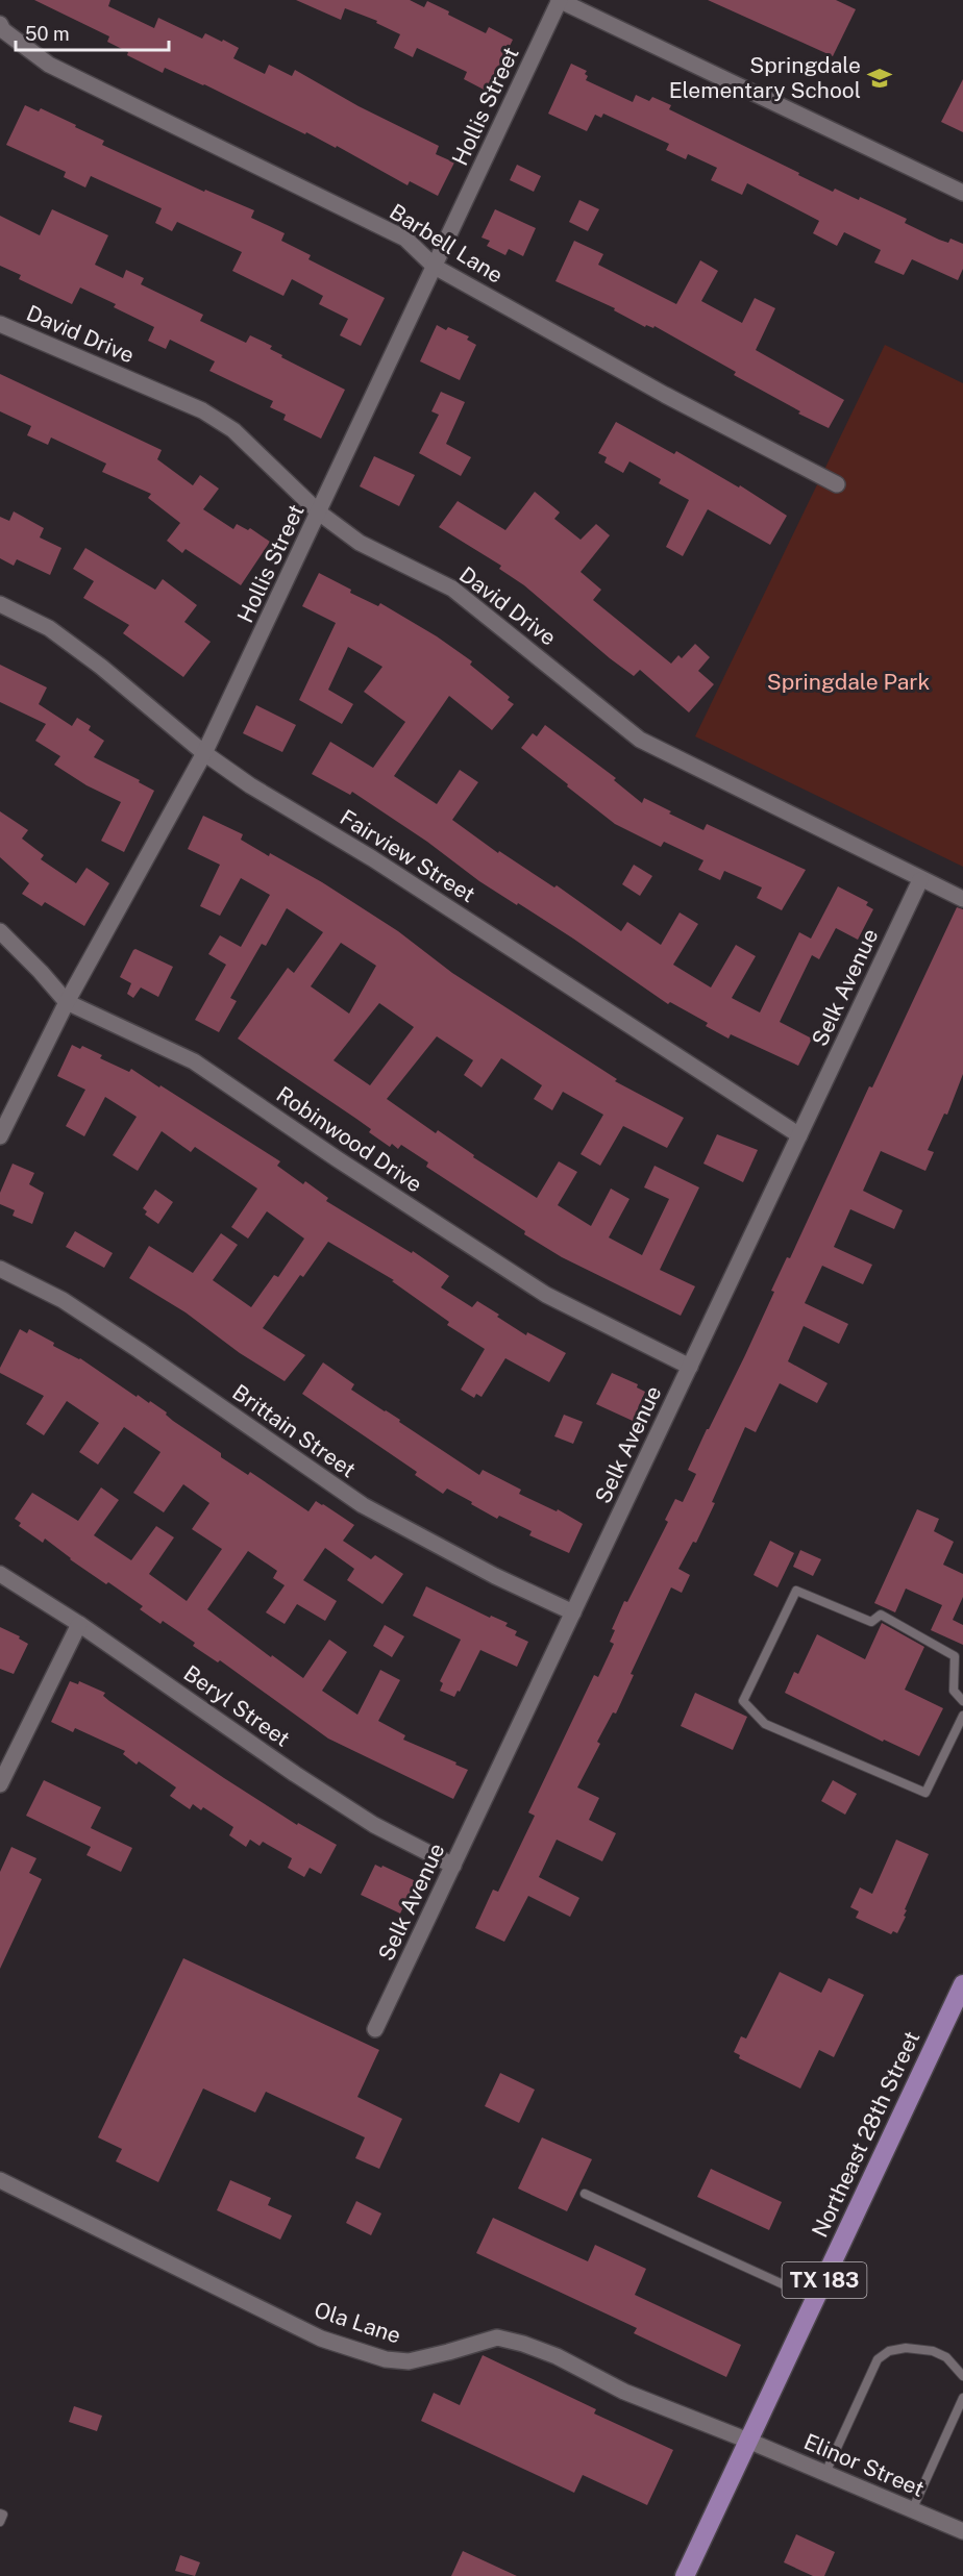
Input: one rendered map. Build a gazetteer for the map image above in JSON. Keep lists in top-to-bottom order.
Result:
{
  "streets": {
    "main road": ["Northeast 28th Street", "TX 183"],
    "street": [
      "Hollis Street",
      "Barbell Lane",
      "David Drive",
      "Fairview Street",
      "Selk Avenue",
      "Robinwood Drive",
      "Brittain Street",
      "Beryl Street",
      "Ola Lane",
      "Elinor Street"
    ]
  },
  "crossings": [
    ["Hollis Street", "Barbell Lane"],
    ["Hollis Street", "David Drive"],
    ["Hollis Street", "Fairview Street"],
    ["Hollis Street", "Robinwood Drive"],
    ["David Drive", "Selk Avenue"],
    ["Fairview Street", "Selk Avenue"],
    ["Selk Avenue", "Robinwood Drive"],
    ["Selk Avenue", "Brittain Street"],
    ["Selk Avenue", "Beryl Street"],
    ["Northeast 28th Street", "Ola Lane"],
    ["Northeast 28th Street", "Elinor Street"],
    ["Ola Lane", "Elinor Street"]
  ],
  "parks": ["Springdale Park"],
  "places": {
    "school or university": ["Springdale Elementary School"]
  },
  "scale_bar": "50 m"
}
